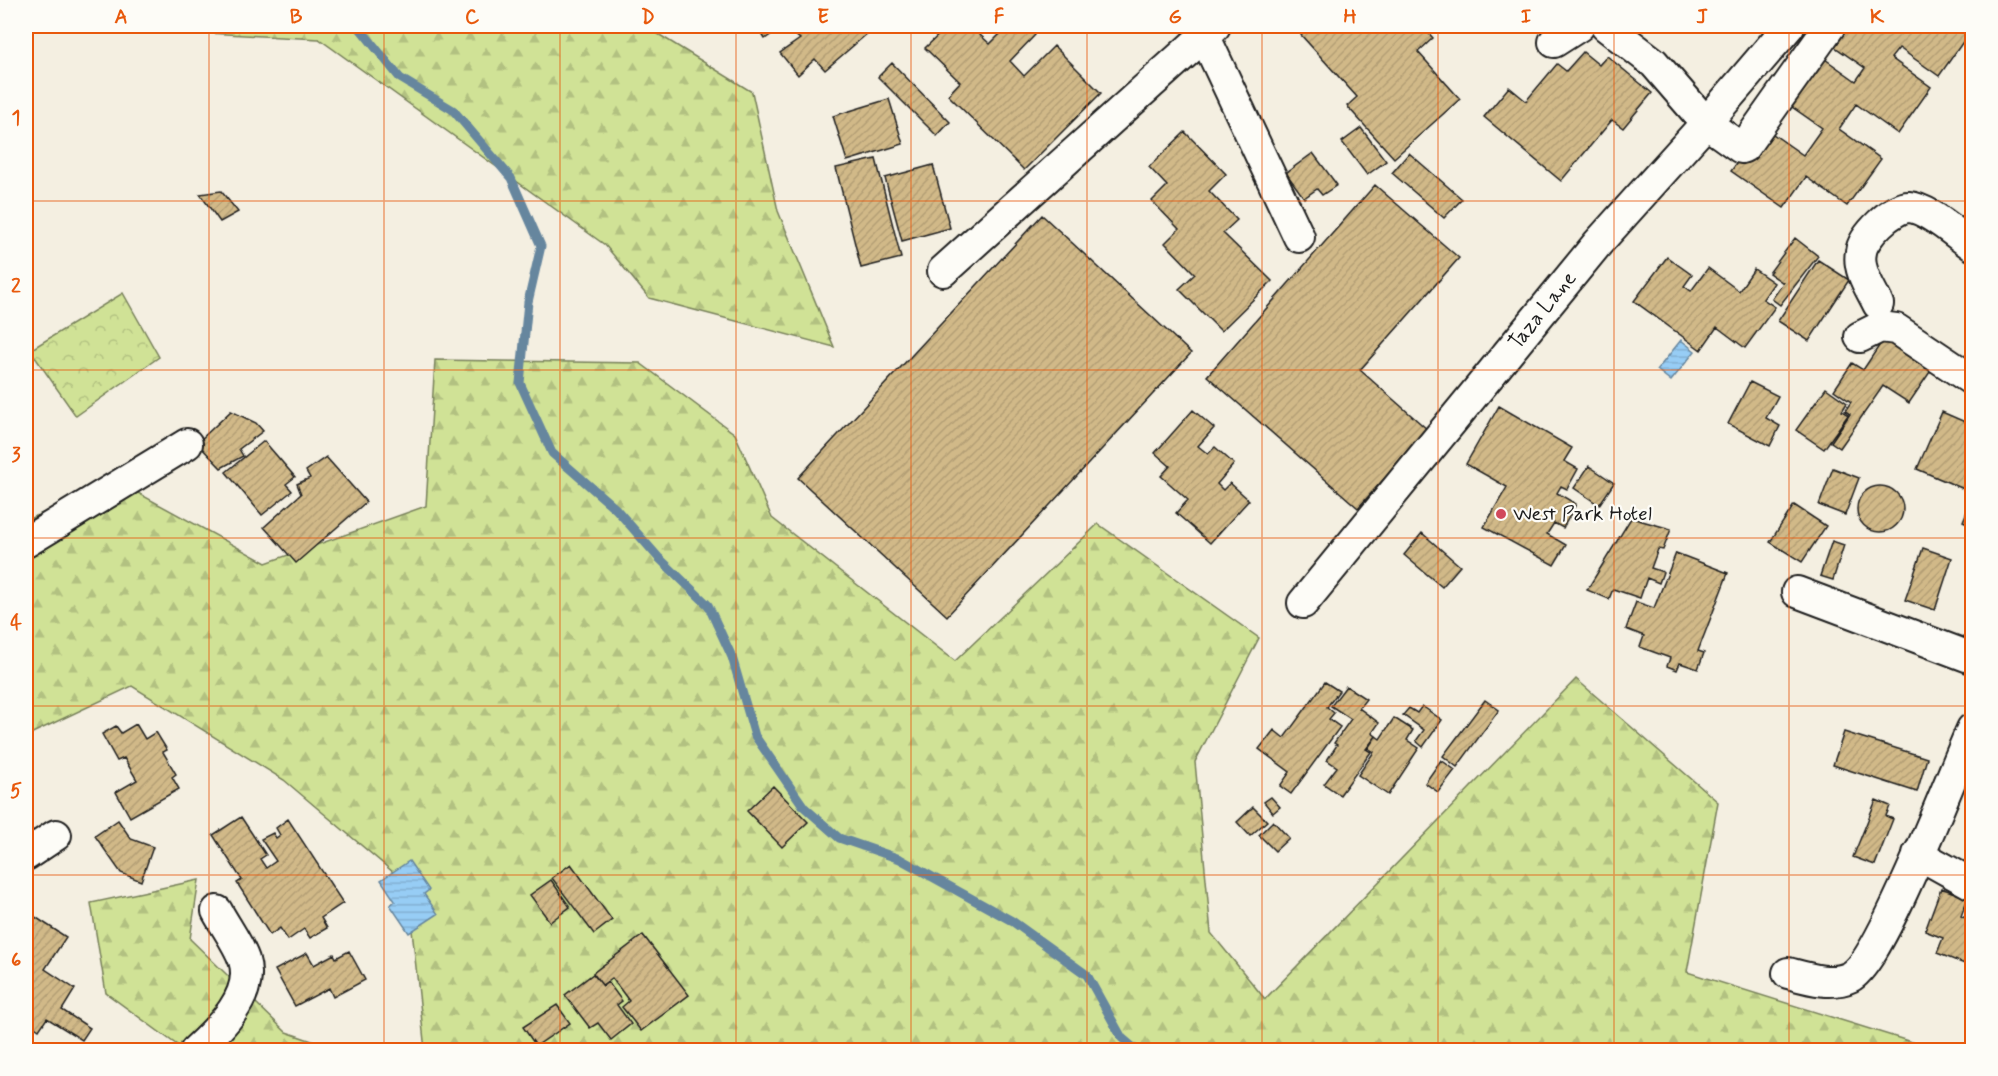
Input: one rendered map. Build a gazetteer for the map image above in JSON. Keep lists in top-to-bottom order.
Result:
{
  "streets": {
    "street": ["Taza Lane"]
  },
  "places": ["West Park Hotel"],
  "grid": {
    "columns": [
      "A",
      "B",
      "C",
      "D",
      "E",
      "F",
      "G",
      "H",
      "I",
      "J",
      "K"
    ],
    "rows": [
      "1",
      "2",
      "3",
      "4",
      "5",
      "6"
    ]
  }
}
